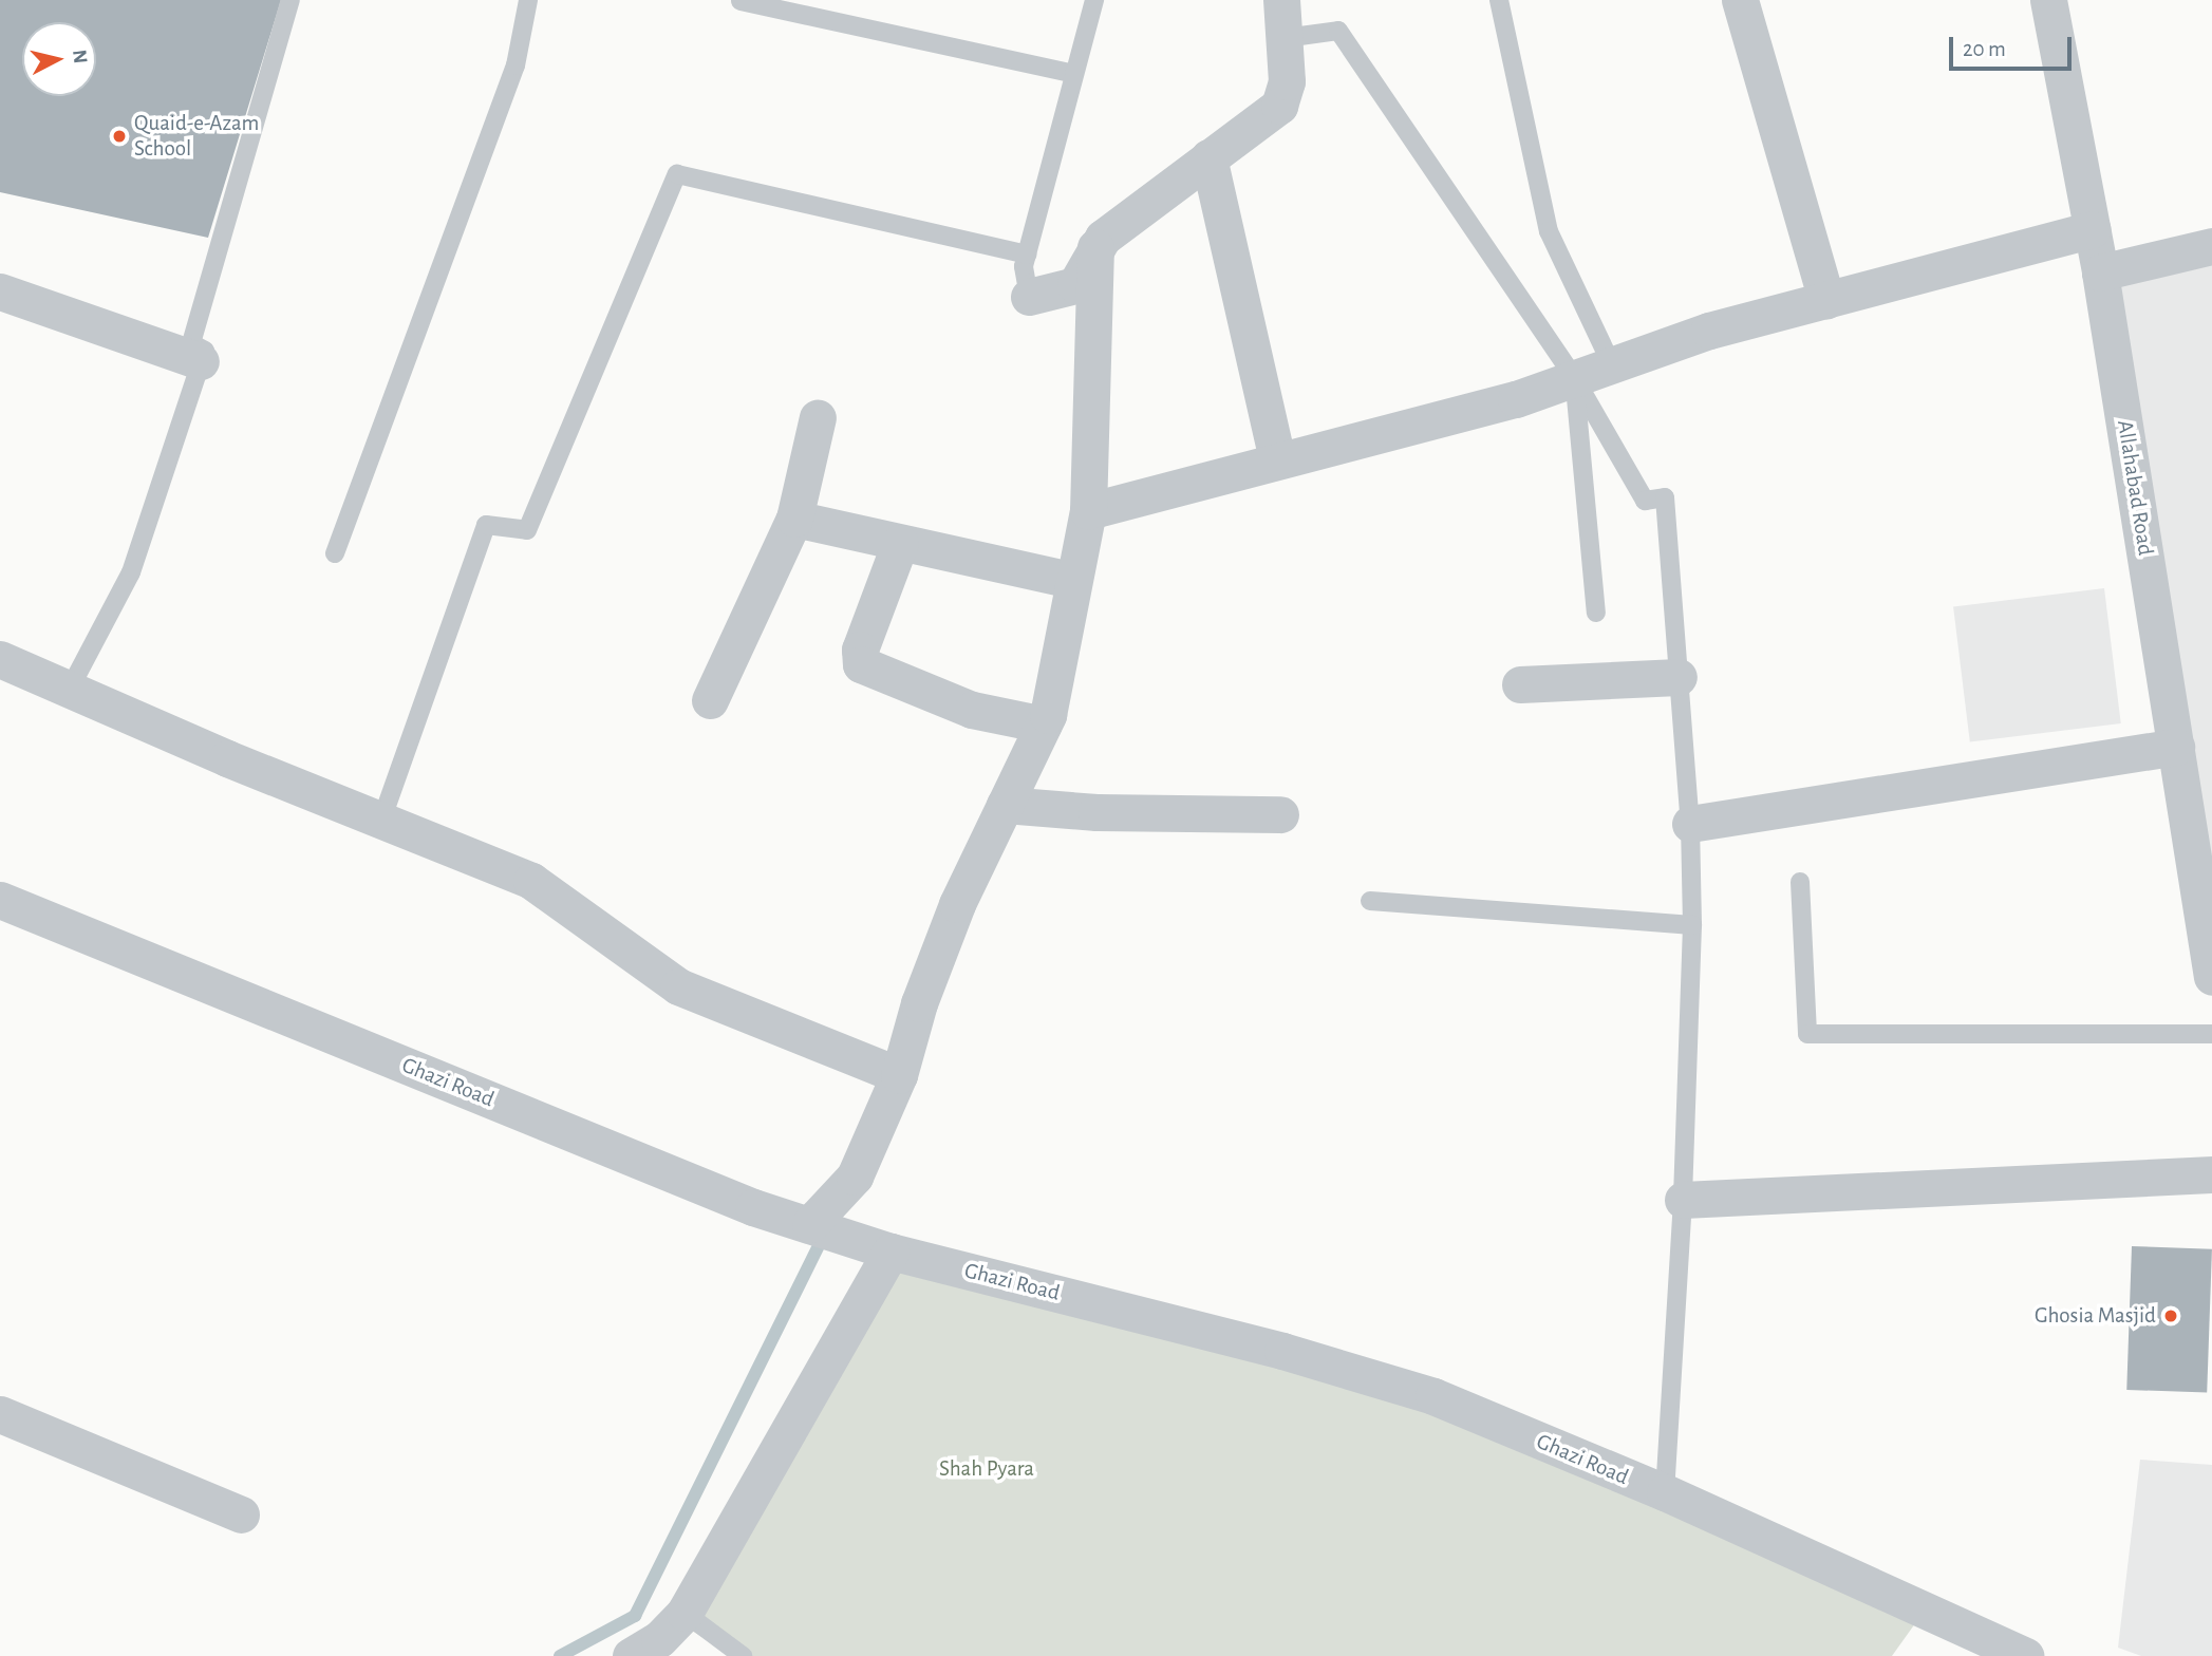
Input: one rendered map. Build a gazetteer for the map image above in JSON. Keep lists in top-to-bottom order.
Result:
{
  "streets": {
    "street": ["Allahabad Road", "Ghazi Road"]
  },
  "parks": ["Shah Pyara"],
  "places": ["Quaid-e-Azam School", "Ghosia Masjid"],
  "scale_bar": "20 m",
  "north": "right"
}
